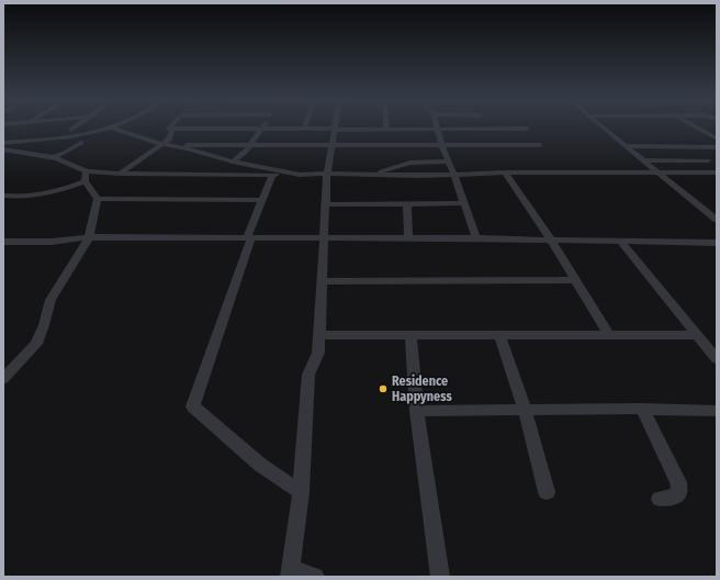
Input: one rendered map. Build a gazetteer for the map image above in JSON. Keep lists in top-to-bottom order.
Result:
{
  "places": ["Residence Happyness"]
}
